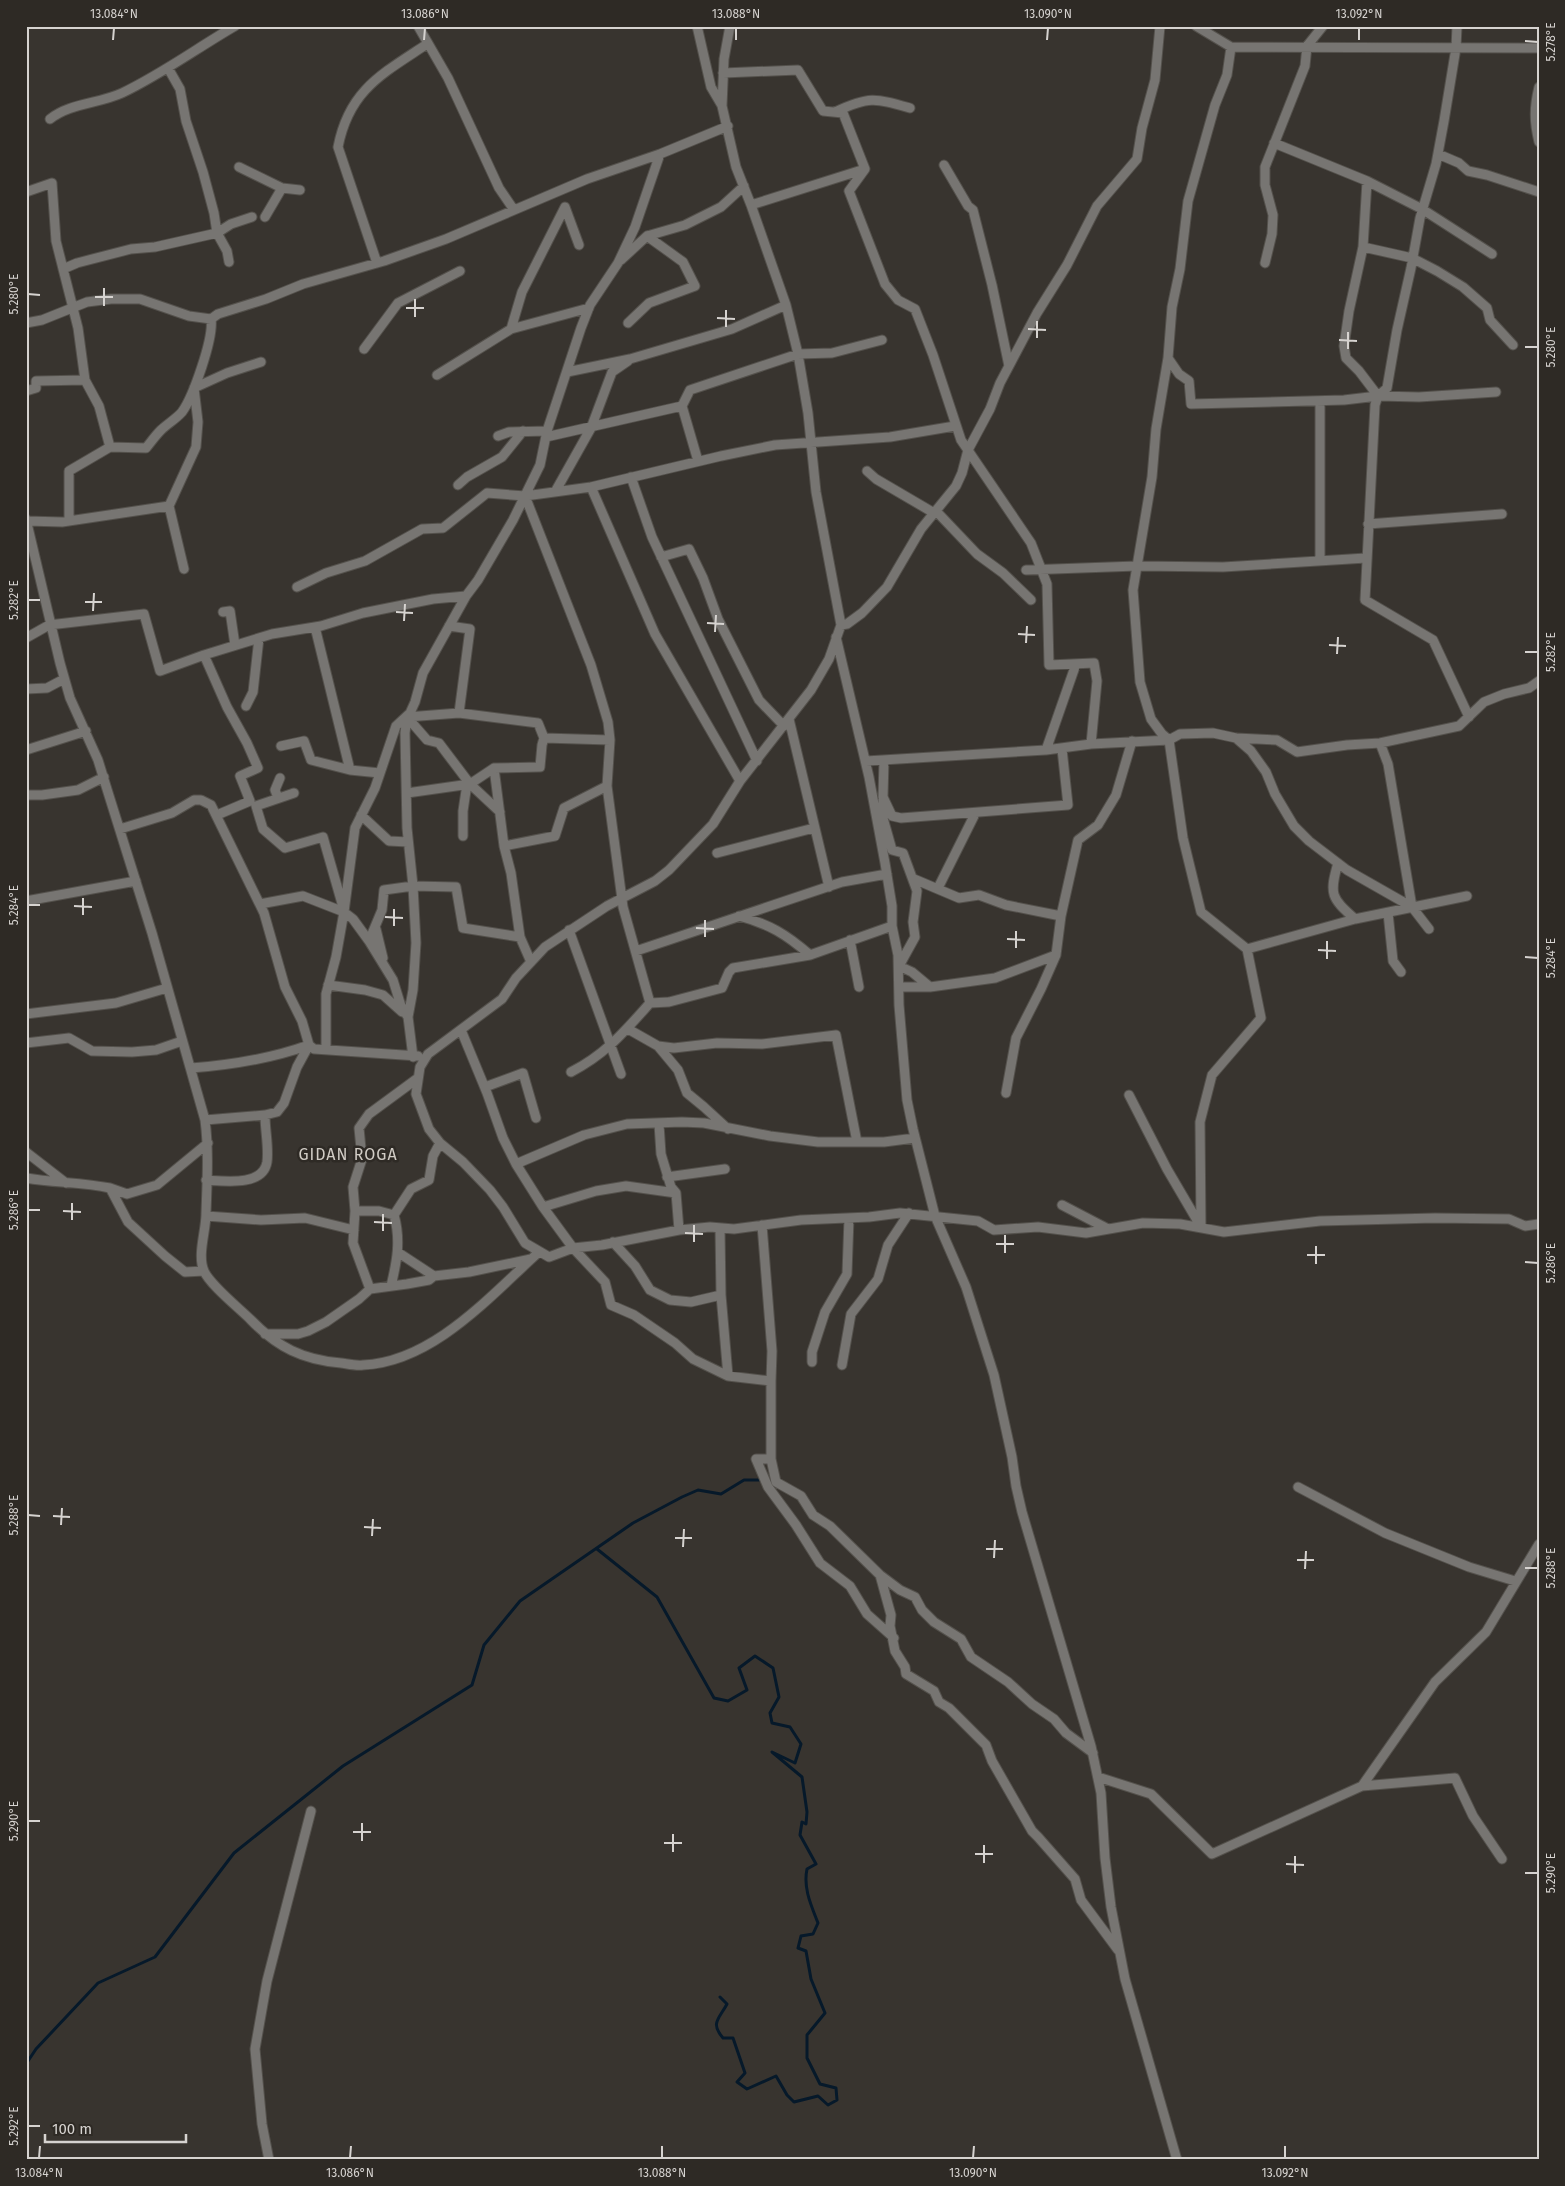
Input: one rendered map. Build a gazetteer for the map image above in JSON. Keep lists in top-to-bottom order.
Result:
{
  "districts": ["GIDAN ROGA"],
  "scale_bar": "100 m",
  "coordinates": [
    "13.084°N",
    "13.086°N",
    "13.088°N",
    "13.090°N",
    "13.092°N",
    "5.278°E",
    "5.280°E",
    "5.282°E",
    "5.284°E",
    "5.286°E",
    "5.288°E",
    "5.290°E",
    "5.292°E"
  ]
}
